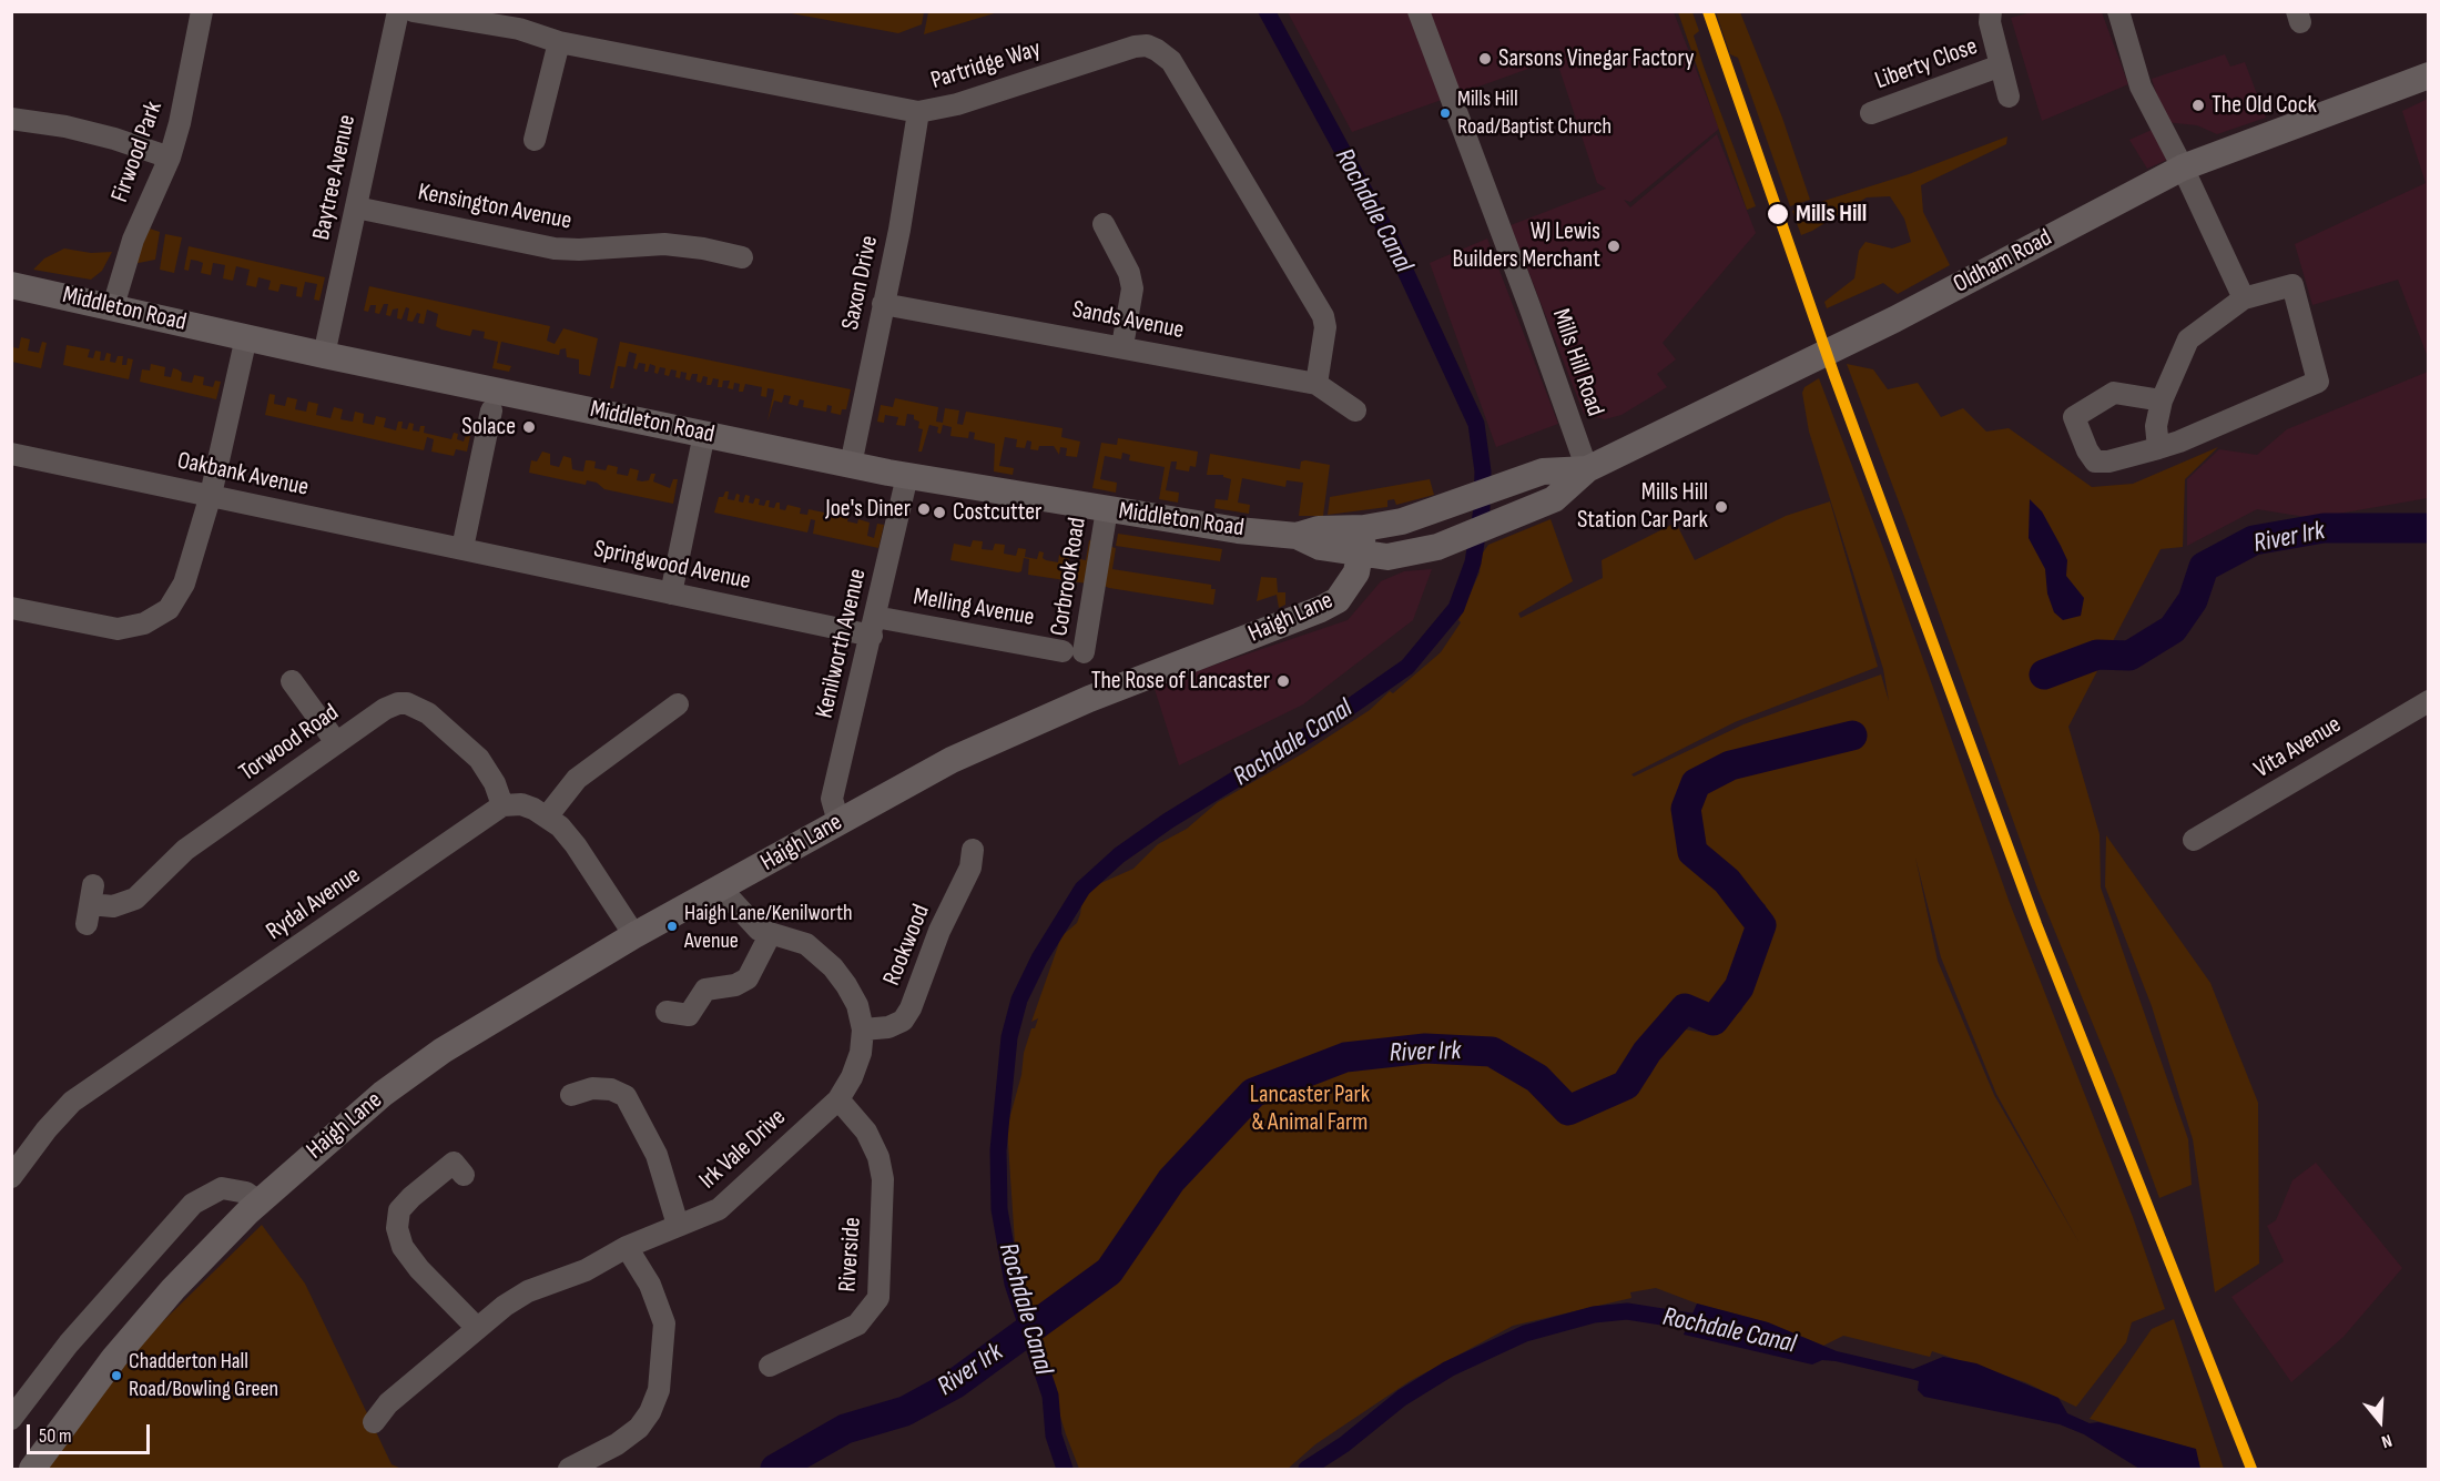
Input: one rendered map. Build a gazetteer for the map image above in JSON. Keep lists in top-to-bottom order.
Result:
{
  "streets": {
    "main road": ["Oldham Road", "Middleton Road", "Haigh Lane"],
    "street": [
      "Liberty Close",
      "Partridge Way",
      "Firwood Park",
      "Baytree Avenue",
      "Kensington Avenue",
      "Saxon Drive",
      "Sands Avenue",
      "Mills Hill Road",
      "Oakbank Avenue",
      "Springwood Avenue",
      "Corbrook Road",
      "Melling Avenue",
      "Kenilworth Avenue",
      "Torwood Road",
      "Vita Avenue",
      "Rydal Avenue",
      "Rookwood",
      "Irk Vale Drive",
      "Riverside"
    ]
  },
  "crossings": [
    ["Partridge Way", "Saxon Drive"],
    ["Partridge Way", "Sands Avenue"],
    ["Firwood Park", "Middleton Road"],
    ["Baytree Avenue", "Kensington Avenue"],
    ["Baytree Avenue", "Middleton Road"],
    ["Oldham Road", "Middleton Road"],
    ["Oldham Road", "Mills Hill Road"],
    ["Saxon Drive", "Middleton Road"],
    ["Saxon Drive", "Sands Avenue"],
    ["Middleton Road", "Mills Hill Road"],
    ["Middleton Road", "Corbrook Road"],
    ["Middleton Road", "Haigh Lane"],
    ["Middleton Road", "Kenilworth Avenue"],
    ["Oakbank Avenue", "Springwood Avenue"],
    ["Springwood Avenue", "Melling Avenue"],
    ["Springwood Avenue", "Kenilworth Avenue"],
    ["Corbrook Road", "Melling Avenue"],
    ["Melling Avenue", "Kenilworth Avenue"],
    ["Haigh Lane", "Kenilworth Avenue"],
    ["Haigh Lane", "Irk Vale Drive"],
    ["Torwood Road", "Rydal Avenue"],
    ["Rookwood", "Irk Vale Drive"],
    ["Irk Vale Drive", "Riverside"]
  ],
  "water": ["Rochdale Canal", "River Irk"],
  "parks": ["Lancaster Park & Animal Farm"],
  "places": [
    "Sarsons Vinegar Factory",
    "The Old Cock",
    "Mills Hill Road/Baptist Church",
    "Mills Hill",
    "WJ Lewis Builders Merchant",
    "Solace",
    "Mills Hill Station Car Park",
    "Joe's Diner",
    "Costcutter",
    "The Rose of Lancaster",
    "Haigh Lane/Kenilworth Avenue",
    "Chadderton Hall Road/Bowling Green"
  ],
  "scale_bar": "50 m",
  "north": "bottom"
}
